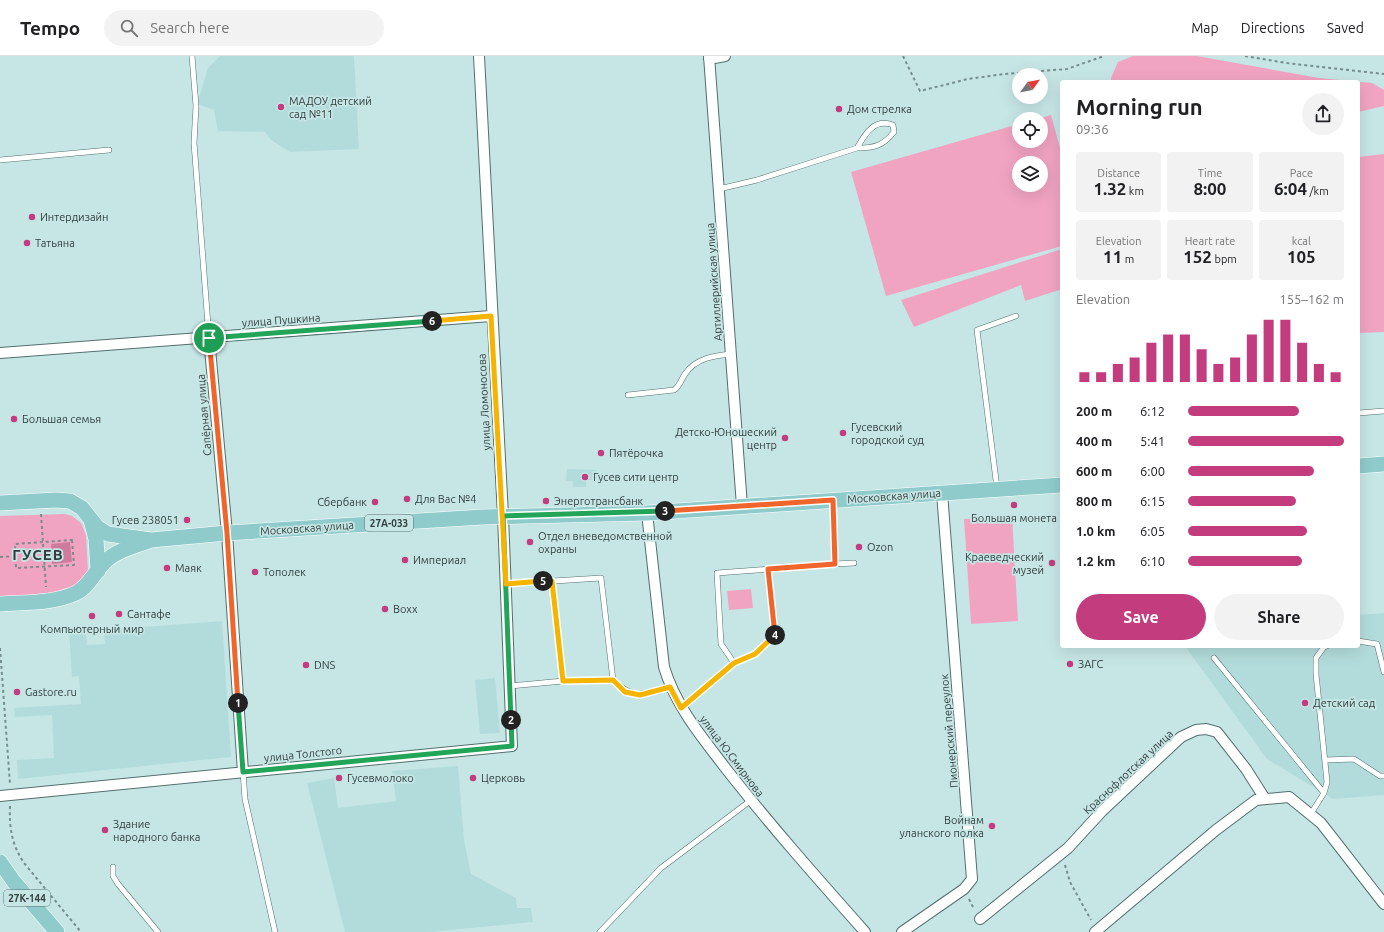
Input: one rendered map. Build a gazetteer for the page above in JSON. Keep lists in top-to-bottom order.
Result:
{
  "streets": {
    "main road": ["Московская улица", "27А-033", "27К-144"],
    "street": [
      "Артиллерийская улица",
      "улица Пушкина",
      "улица Ломоносова",
      "Сапёрная улица",
      "Пионерский переулок",
      "улица Толстого",
      "улица Ю.Смирнова",
      "Краснофлотская улица"
    ]
  },
  "crossings": [
    ["Артиллерийская улица", "Московская улица"],
    ["улица Пушкина", "улица Ломоносова"],
    ["улица Пушкина", "Сапёрная улица"],
    ["улица Ломоносова", "Московская улица"],
    ["улица Ломоносова", "улица Толстого"],
    ["Сапёрная улица", "Московская улица"],
    ["Сапёрная улица", "улица Толстого"],
    ["Московская улица", "Пионерский переулок"],
    ["Московская улица", "улица Ю.Смирнова"]
  ],
  "districts": ["ГУСЕВ"],
  "places": [
    "МАДОУ детский сад №11",
    "Дом стрелка",
    "Интердизайн",
    "Татьяна",
    "Большая семья",
    "Гусевский городской суд",
    "Детско-Юношеский центр",
    "Пятёрочка",
    "Гусев сити центр",
    "Для Вас №4",
    "Энерготрансбанк",
    "Сбербанк",
    "Большая монета",
    "Гусев 238051",
    "Отдел вневедомственной охраны",
    "Ozon",
    "Империал",
    "Краеведческий музей",
    "Маяк",
    "Тополек",
    "Boxx",
    "Сантафе",
    "Компьютерный мир",
    "ЗАГС",
    "DNS",
    "Gastore.ru",
    "Детский сад",
    "Гусевмолоко",
    "Церковь",
    "Войнам уланского полка",
    "Здание народного банка"
  ],
  "north": "top right",
  "page": {
    "header": "Tempo",
    "search": "Search here",
    "nav": ["Map", "Directions", "Saved"],
    "heading": ["Morning run", "09:36"],
    "stats": [
      ["Distance", "1.32 km"],
      ["Time", "8:00"],
      ["Pace", "6:04 /km"],
      ["Elevation", "11 m"],
      ["Heart rate", "152 bpm"],
      ["kcal", "105"]
    ],
    "chart": ["Elevation", "155–162 m"],
    "pins": [
      "6",
      "3",
      "5",
      "4",
      "1",
      "2"
    ],
    "list": [
      {
        "name": "200 m",
        "note": "6:12"
      },
      {
        "name": "400 m",
        "note": "5:41"
      },
      {
        "name": "600 m",
        "note": "6:00"
      },
      {
        "name": "800 m",
        "note": "6:15"
      },
      {
        "name": "1.0 km",
        "note": "6:05"
      },
      {
        "name": "1.2 km",
        "note": "6:10"
      }
    ],
    "buttons": ["Save", "Share"]
  }
}
